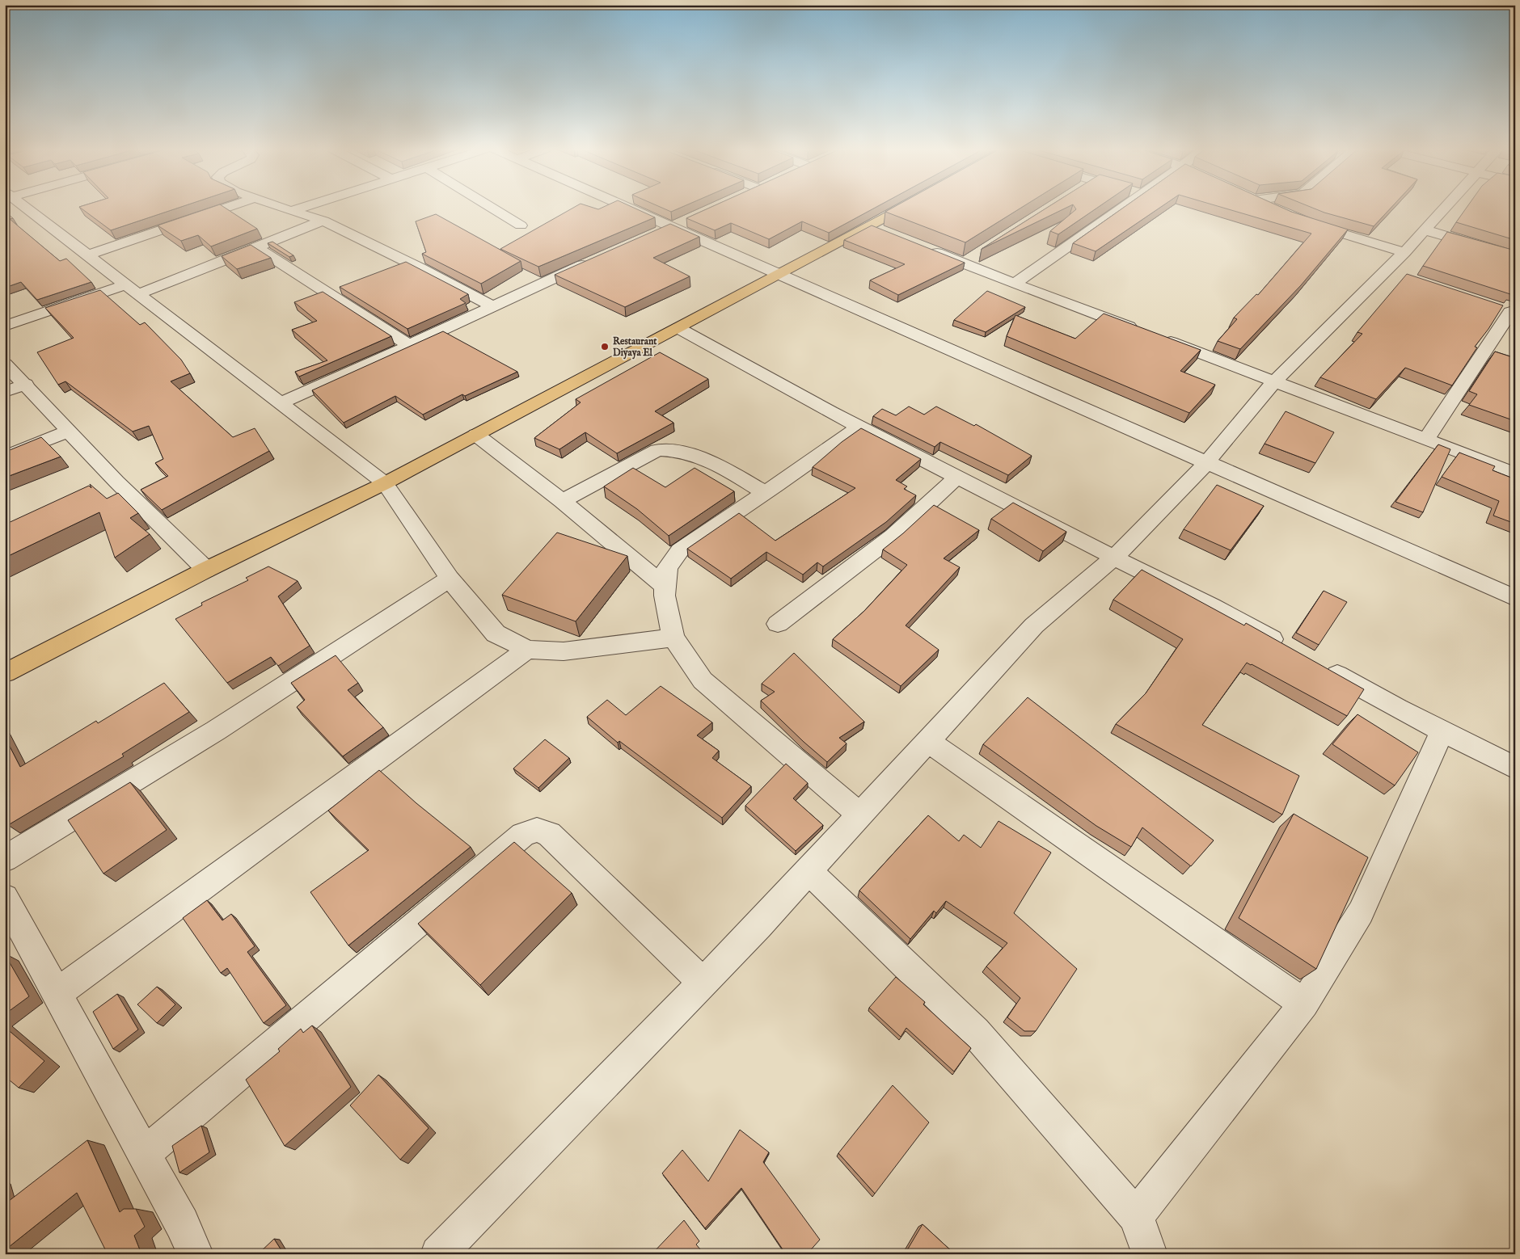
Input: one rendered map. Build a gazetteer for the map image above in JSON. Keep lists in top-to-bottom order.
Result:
{
  "places": ["Restaurant Diyaya El"]
}
